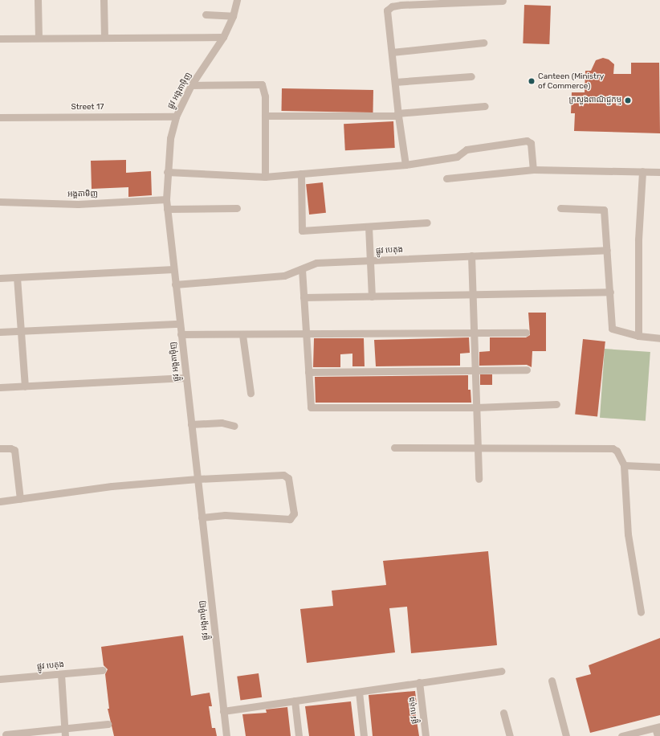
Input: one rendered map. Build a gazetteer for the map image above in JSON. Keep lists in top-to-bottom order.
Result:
{
  "streets": {
    "street": [
      "ផ្លូវ អង្តតាម៉ិញ",
      "Street 17",
      "អង្គតាមិញ",
      "ផ្លូវ បេតុង"
    ]
  },
  "crossings": [
    ["ផ្លូវ អង្តតាម៉ិញ", "Street 17"],
    ["ផ្លូវ អង្តតាម៉ិញ", "អង្គតាមិញ"],
    ["ផ្លូវ អង្តតាម៉ិញ", "ផ្លូវ បេតុង"]
  ],
  "places": ["Canteen (Ministry of Commerce)", "ក្រសួងពាណិជ្ជកម្ម"]
}
